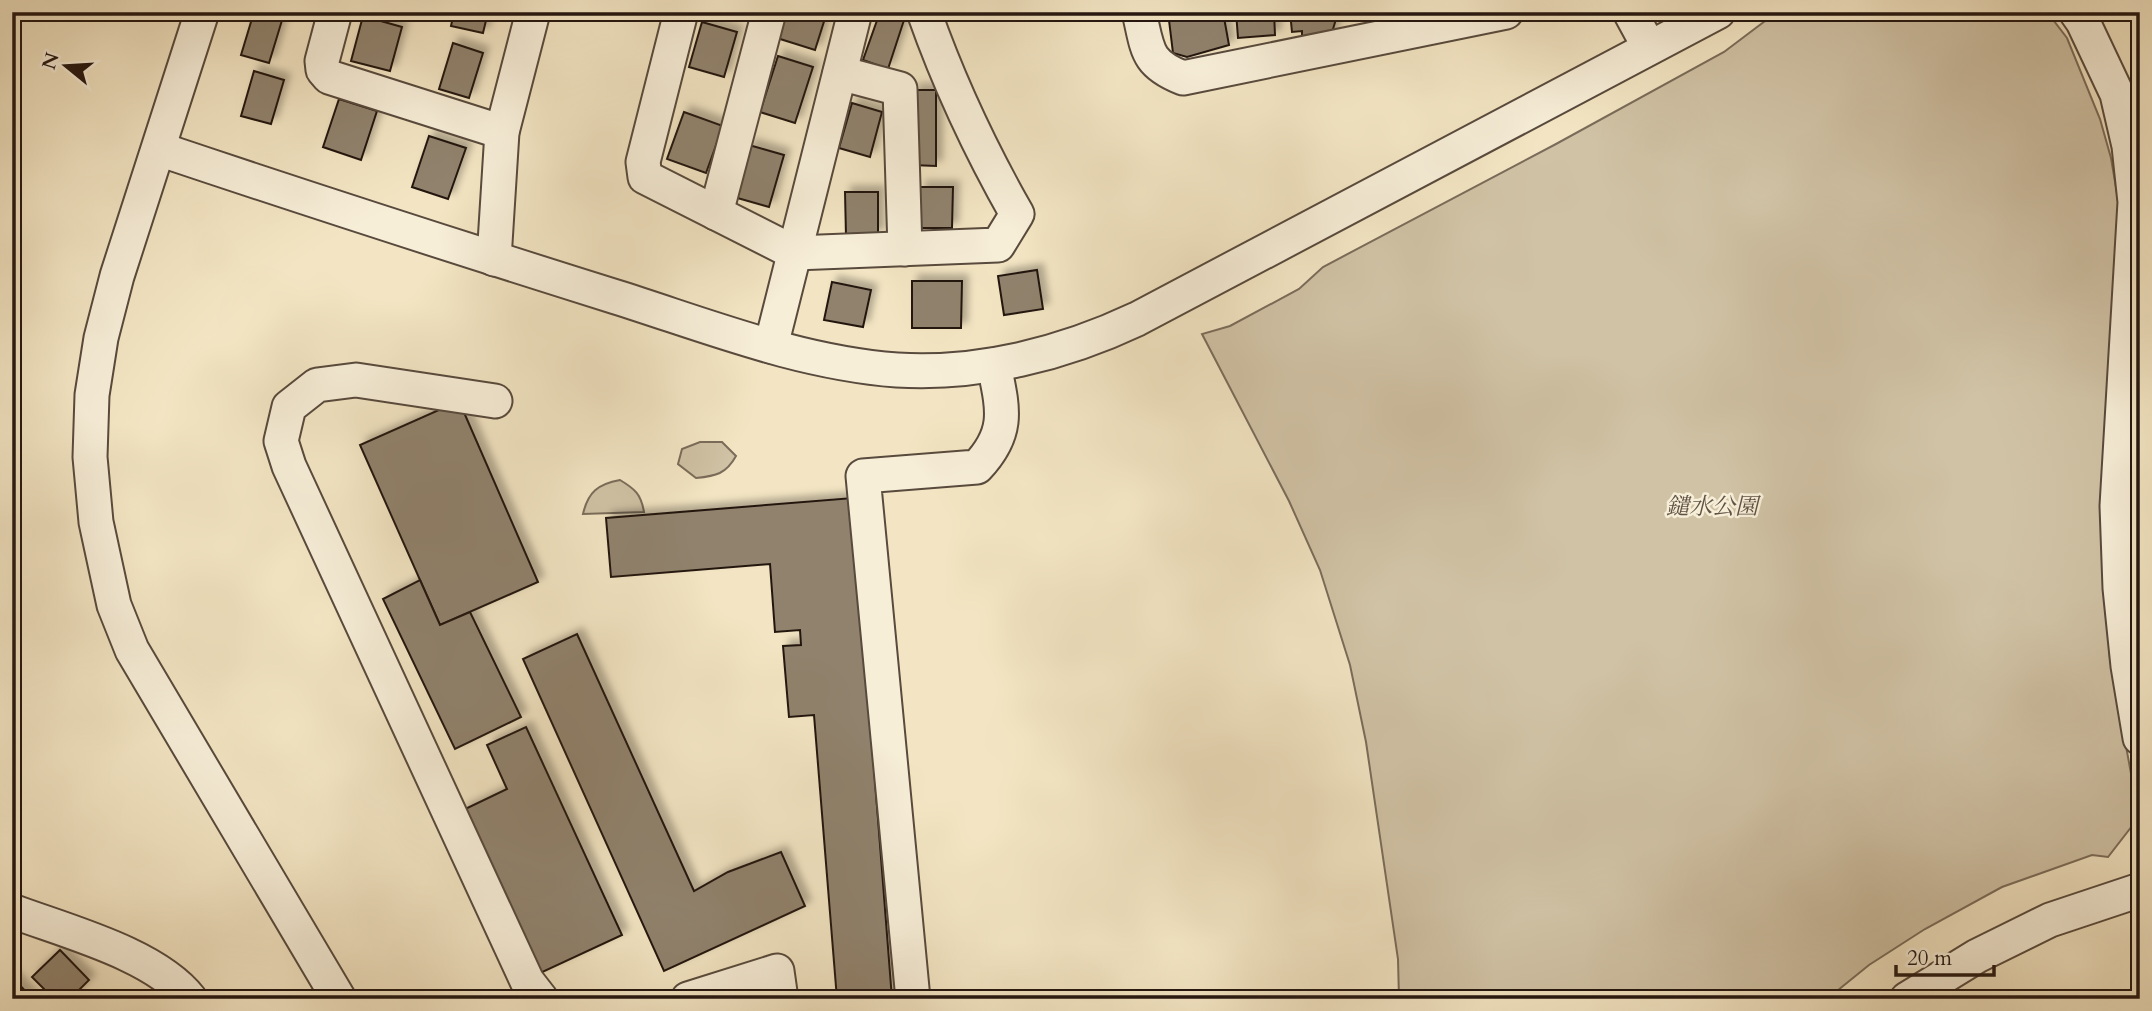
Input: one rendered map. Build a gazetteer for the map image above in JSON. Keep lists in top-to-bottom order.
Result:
{
  "parks": ["鑓水公園"],
  "scale_bar": "20 m",
  "north": "left"
}
